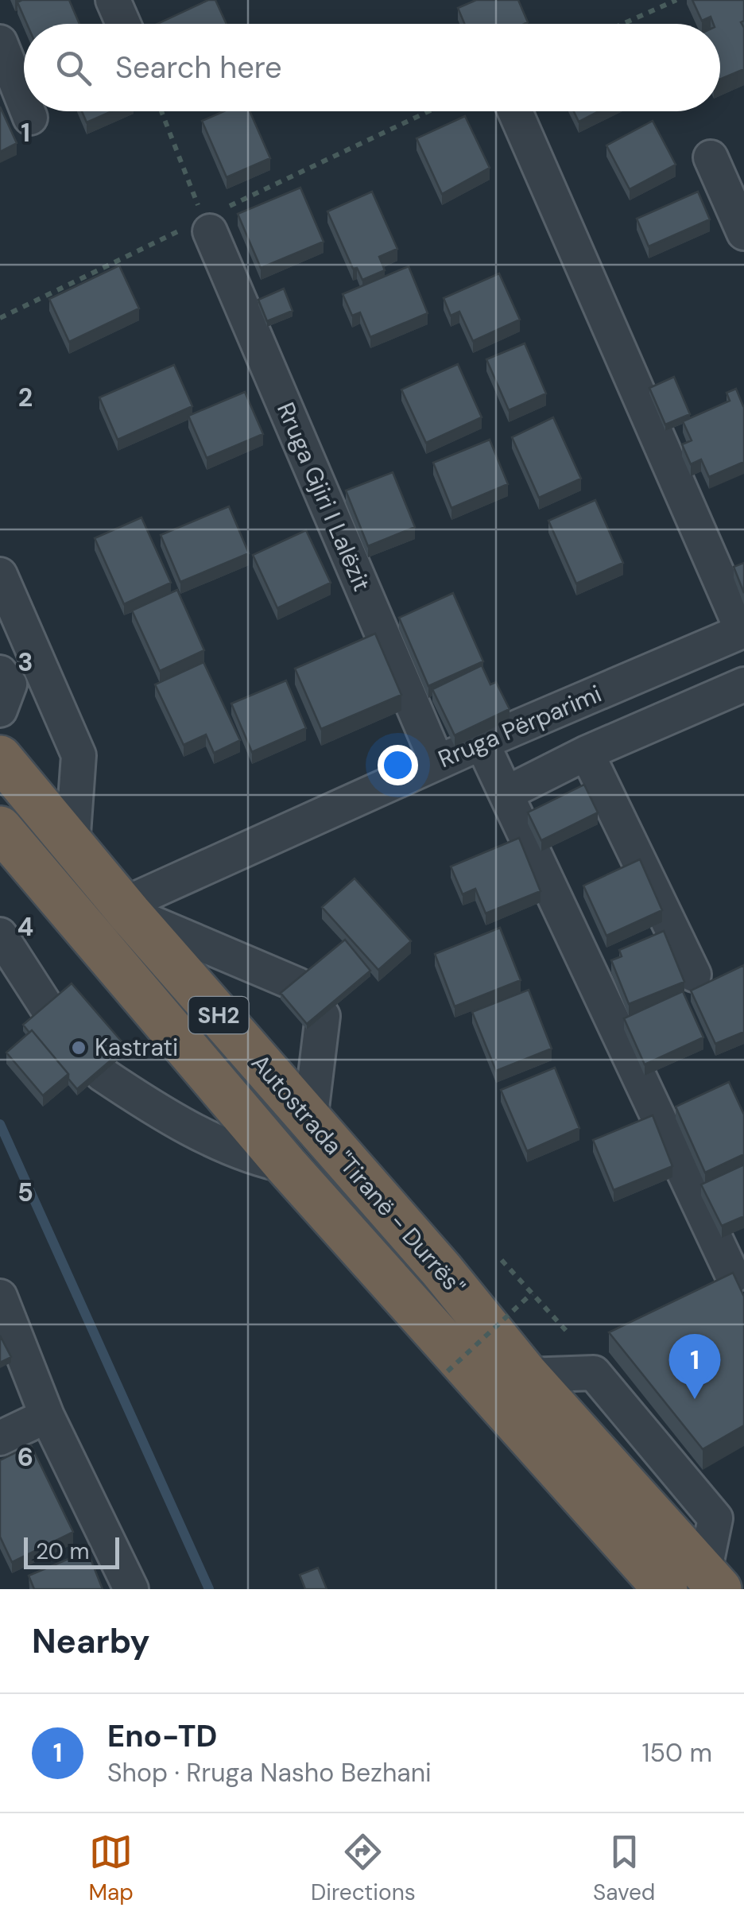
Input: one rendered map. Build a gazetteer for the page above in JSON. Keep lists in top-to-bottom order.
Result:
{
  "streets": {
    "highway": ["SH2", "Autostrada \"Tiranë - Durrës\""],
    "street": ["Rruga Gjiri I Lalëzit", "Rruga Përparimi"]
  },
  "crossings": [
    ["Rruga Gjiri I Lalëzit", "Rruga Përparimi"],
    ["Rruga Përparimi", "Autostrada \"Tiranë - Durrës\""]
  ],
  "places": ["Kastrati"],
  "scale_bar": "20 m",
  "page": {
    "search": "Search here",
    "pins": "1",
    "scale": "20 m",
    "heading": "Nearby",
    "list": [
      {
        "mark": "1",
        "name": "Eno-TD",
        "note": "Shop · Rruga Nasho Bezhani",
        "value": "150 m"
      }
    ],
    "nav": ["Map", "Directions", "Saved"]
  },
  "grid": {
    "rows": [
      "1",
      "2",
      "3",
      "4",
      "5",
      "6"
    ]
  }
}
